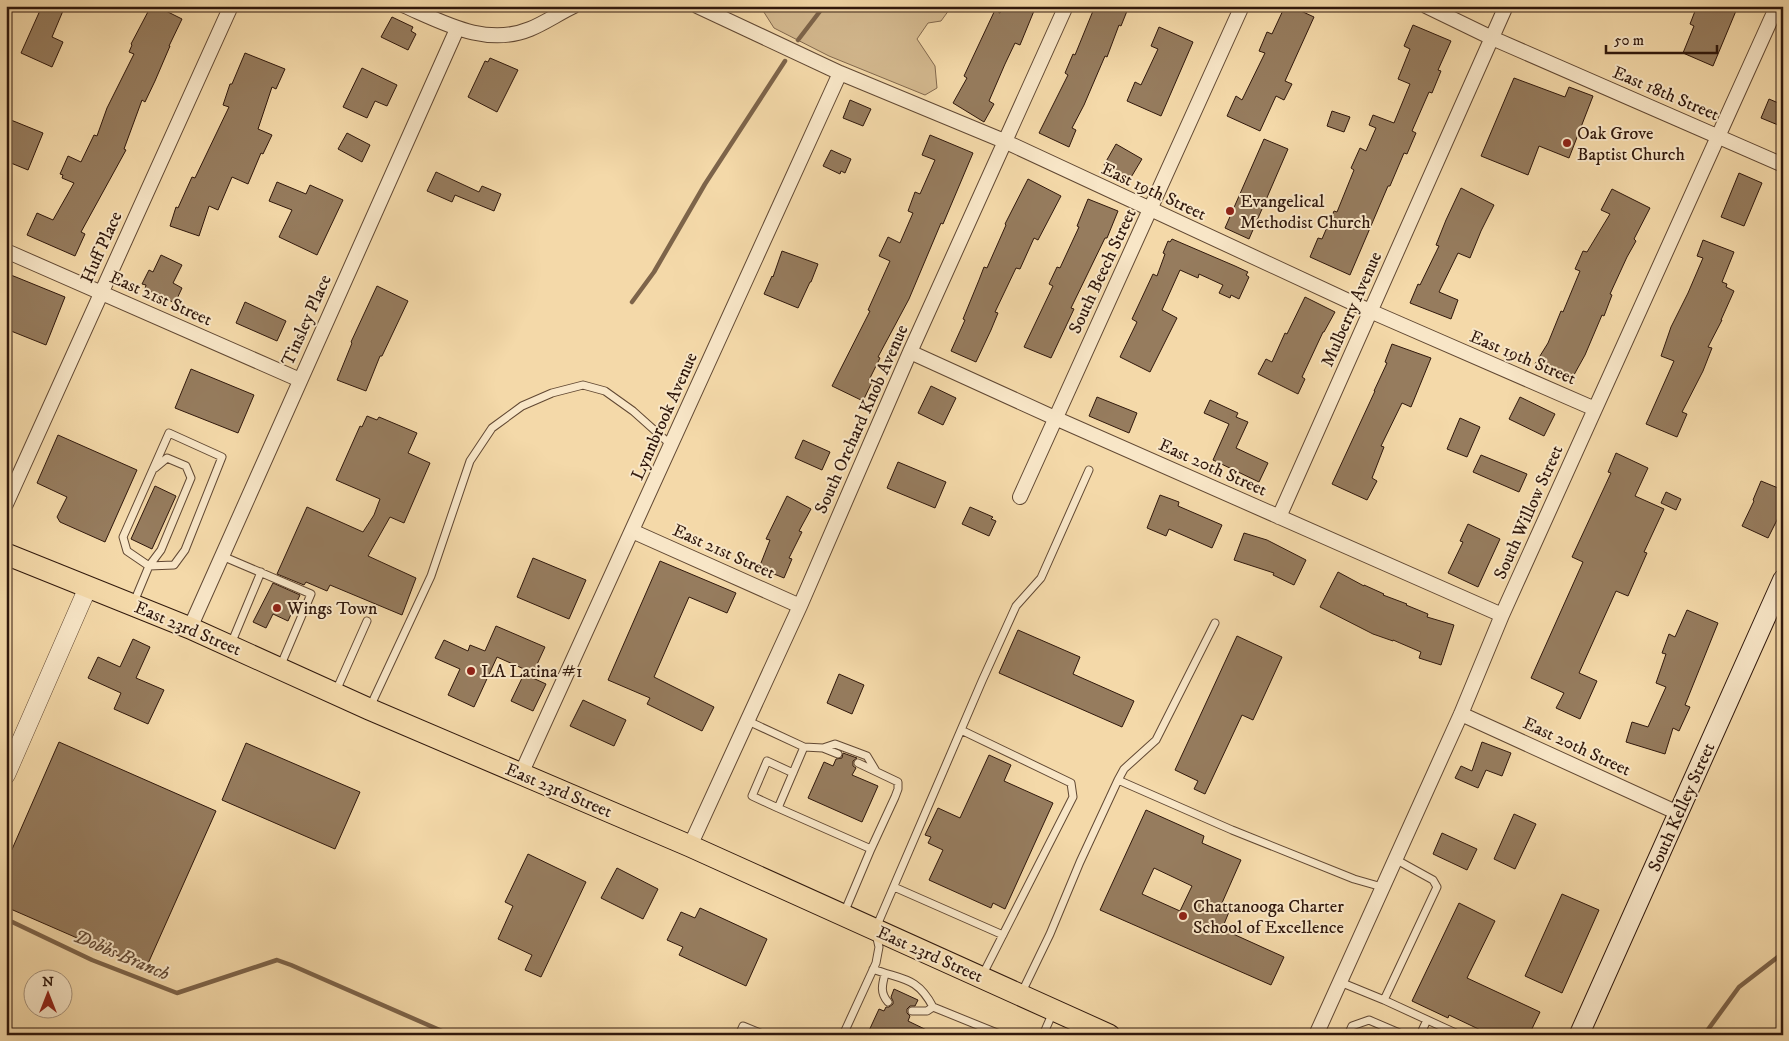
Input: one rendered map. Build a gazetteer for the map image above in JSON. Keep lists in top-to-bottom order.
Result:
{
  "streets": {
    "main road": ["East 23rd Street", "South Kelley Street"],
    "street": [
      "East 18th Street",
      "East 19th Street",
      "Huff Place",
      "South Beech Street",
      "East 21st Street",
      "Mulberry Avenue",
      "Tinsley Place",
      "Lynnbrook Avenue",
      "South Orchard Knob Avenue",
      "East 20th Street",
      "South Willow Street"
    ]
  },
  "crossings": [
    ["East 18th Street", "Mulberry Avenue"],
    ["East 18th Street", "South Willow Street"],
    ["East 19th Street", "South Beech Street"],
    ["East 19th Street", "Mulberry Avenue"],
    ["East 19th Street", "Lynnbrook Avenue"],
    ["East 19th Street", "South Orchard Knob Avenue"],
    ["East 19th Street", "South Willow Street"],
    ["Huff Place", "East 21st Street"],
    ["South Beech Street", "East 20th Street"],
    ["East 21st Street", "Tinsley Place"],
    ["East 21st Street", "Lynnbrook Avenue"],
    ["East 21st Street", "South Orchard Knob Avenue"],
    ["Mulberry Avenue", "East 20th Street"],
    ["Tinsley Place", "East 23rd Street"],
    ["Lynnbrook Avenue", "East 23rd Street"],
    ["South Orchard Knob Avenue", "East 20th Street"],
    ["South Orchard Knob Avenue", "East 23rd Street"],
    ["East 20th Street", "South Willow Street"],
    ["East 20th Street", "South Kelley Street"]
  ],
  "water": ["Dobbs Branch"],
  "places": [
    "Oak Grove Baptist Church",
    "Evangelical Methodist Church",
    "Wings Town",
    "LA Latina #1",
    "Chattanooga Charter School of Excellence"
  ],
  "scale_bar": "50 m",
  "north": "top"
}
